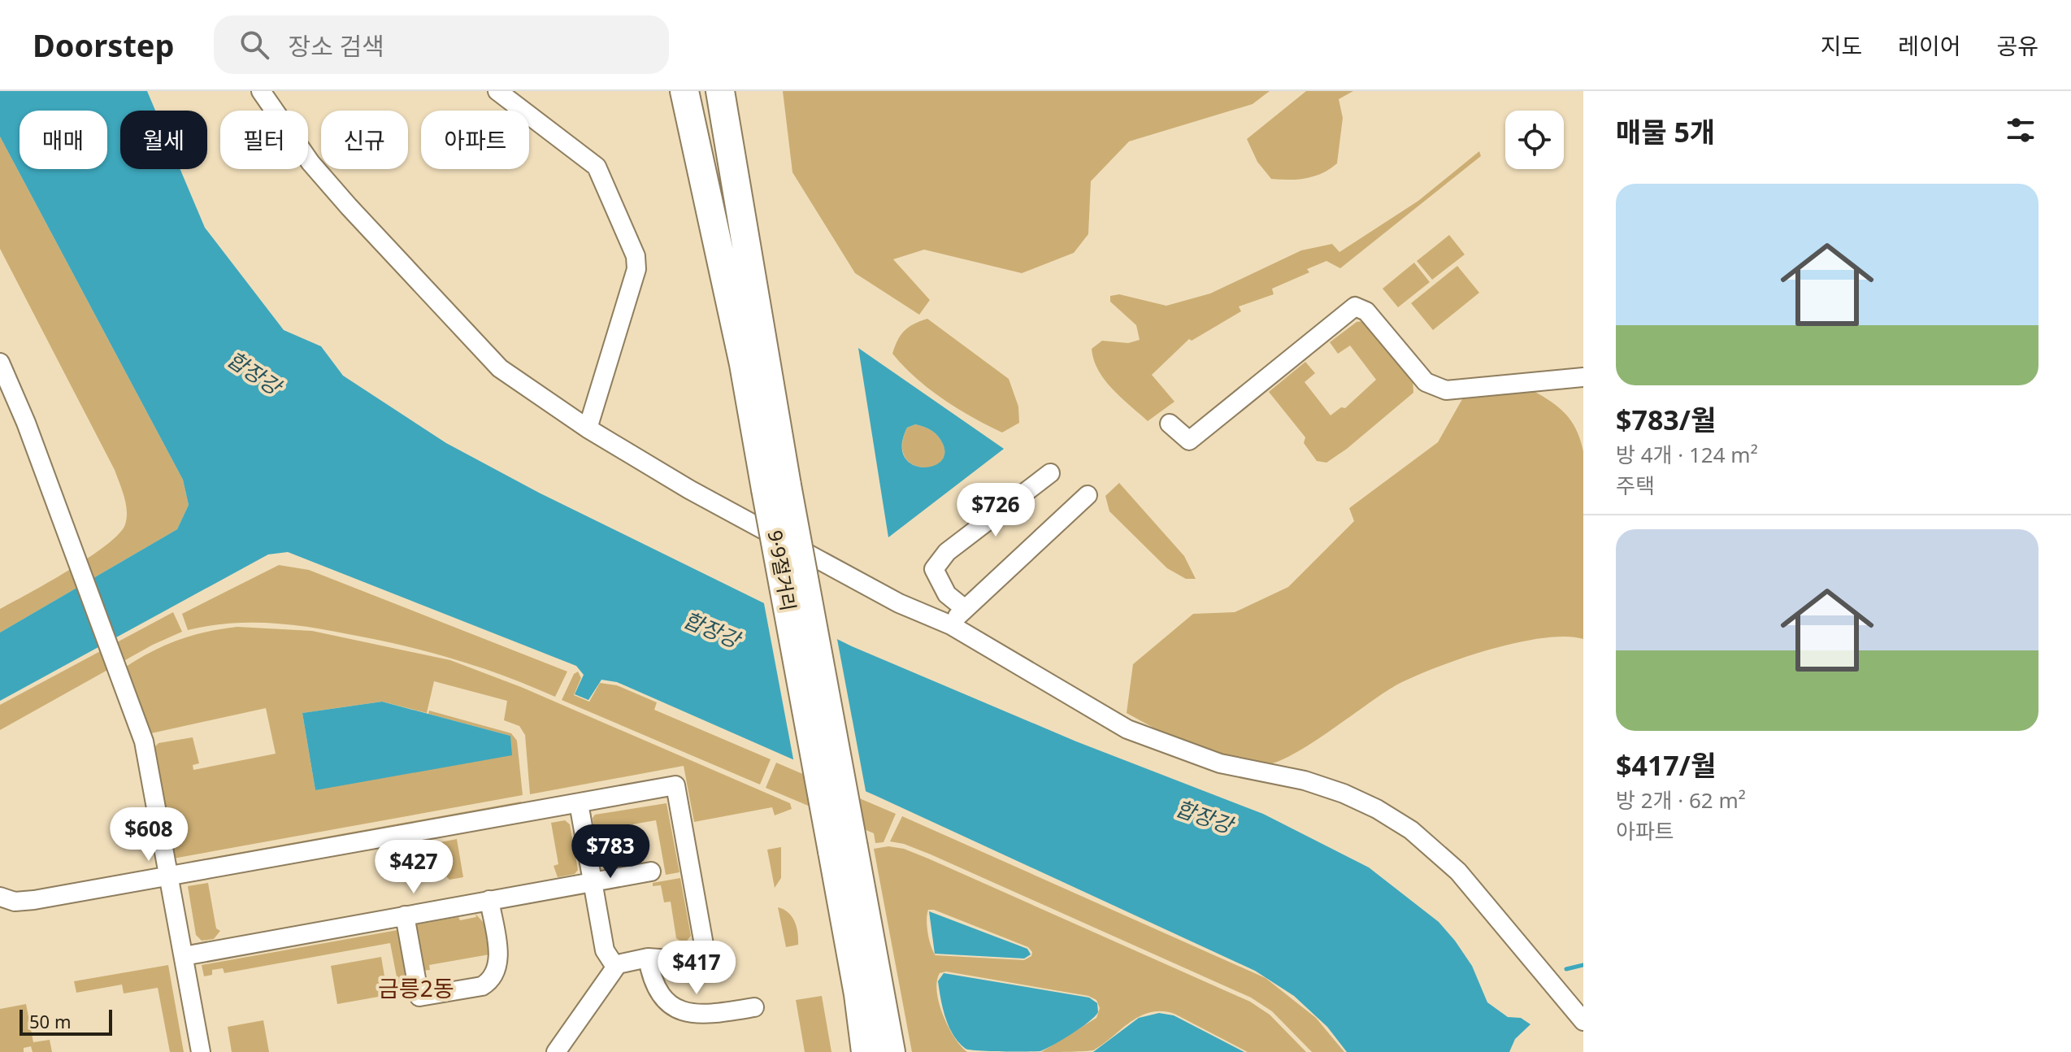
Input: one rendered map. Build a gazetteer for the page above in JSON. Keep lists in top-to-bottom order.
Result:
{
  "streets": {
    "highway": ["9·9절거리"]
  },
  "districts": ["금릉2동"],
  "water": ["합장강"],
  "scale_bar": "50 m",
  "page": {
    "header": "Doorstep",
    "search": "장소 검색",
    "nav": ["지도", "레이어", "공유"],
    "heading": "매물 5개",
    "chip": [
      "매매",
      "월세",
      "필터",
      "신규",
      "아파트"
    ],
    "list": [
      {
        "name": "$783/월",
        "note": "방 4개 · 124 m² · 주택"
      },
      {
        "name": "$417/월",
        "note": "방 2개 · 62 m² · 아파트"
      }
    ],
    "price": [
      "$726",
      "$608",
      "$783",
      "$427",
      "$417"
    ],
    "scale": "50 m"
  }
}
